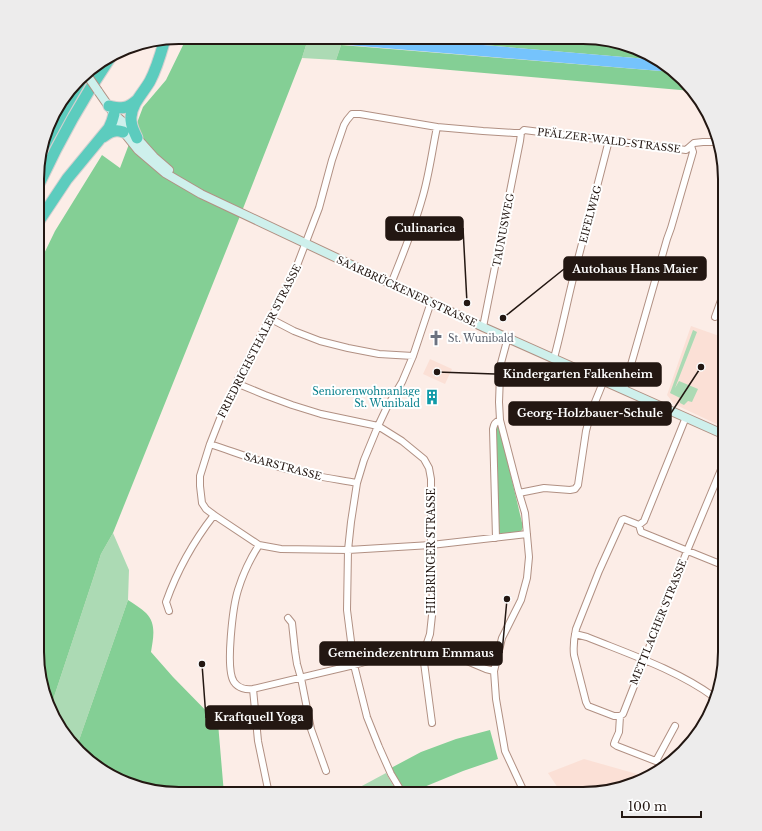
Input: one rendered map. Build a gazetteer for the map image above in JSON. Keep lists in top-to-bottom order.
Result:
{
  "streets": {
    "main road": ["SAARBRÜCKENER STRASSE"],
    "street": [
      "PFÄLZER-WALD-STRASSE",
      "EIFELWEG",
      "TAUNUSWEG",
      "FRIEDRICHSTHALER STRASSE",
      "SAARSTRASSE",
      "HILBRINGER STRASSE",
      "METTLACHER STRASSE"
    ]
  },
  "crossings": [
    ["PFÄLZER-WALD-STRASSE", "EIFELWEG"],
    ["PFÄLZER-WALD-STRASSE", "TAUNUSWEG"],
    ["PFÄLZER-WALD-STRASSE", "SAARBRÜCKENER STRASSE"],
    ["PFÄLZER-WALD-STRASSE", "FRIEDRICHSTHALER STRASSE"],
    ["EIFELWEG", "SAARBRÜCKENER STRASSE"],
    ["TAUNUSWEG", "SAARBRÜCKENER STRASSE"],
    ["SAARBRÜCKENER STRASSE", "FRIEDRICHSTHALER STRASSE"],
    ["FRIEDRICHSTHALER STRASSE", "SAARSTRASSE"],
    ["FRIEDRICHSTHALER STRASSE", "HILBRINGER STRASSE"]
  ],
  "places": {
    "other": [
      "Culinarica",
      "Autohaus Hans Maier",
      "Georg-Holzbauer-Schule",
      "Kindergarten Falkenheim",
      "Gemeindezentrum Emmaus",
      "Kraftquell Yoga"
    ],
    "church": ["St. Wunibald"],
    "building": ["Seniorenwohnanlage St. Wunibald"]
  },
  "scale_bar": "100 m"
}
